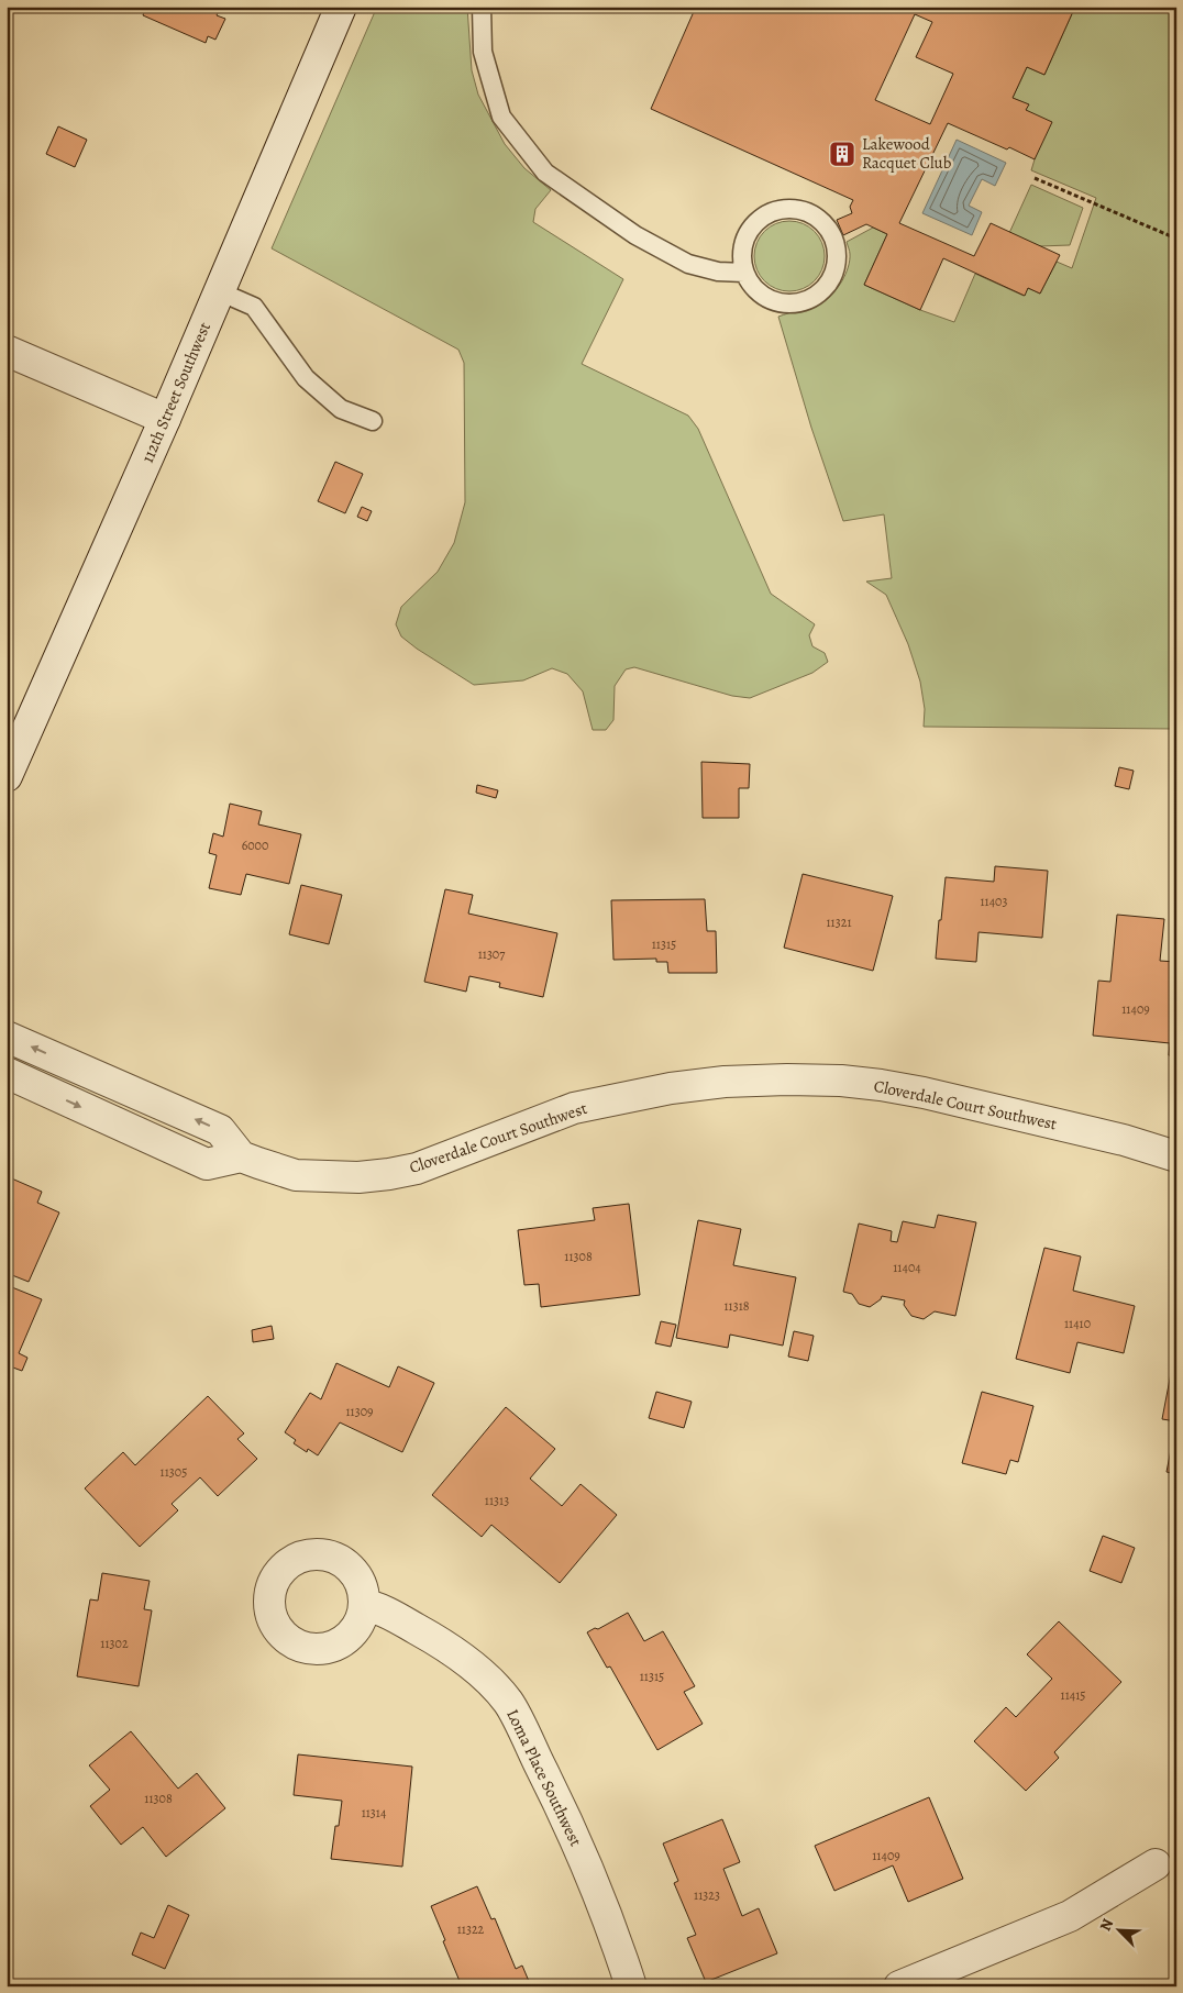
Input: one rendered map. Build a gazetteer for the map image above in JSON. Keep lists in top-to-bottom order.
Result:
{
  "streets": {
    "street": ["112th Street Southwest", "Cloverdale Court Southwest", "Loma Place Southwest"]
  },
  "places": {
    "building": ["Lakewood Racquet Club"]
  },
  "house_numbers": [
    "6000",
    "11403",
    "11321",
    "11315",
    "11307",
    "11409",
    "11308",
    "11404",
    "11318",
    "11410",
    "11309",
    "11305",
    "11313",
    "11302",
    "11315",
    "11415",
    "11308",
    "11314",
    "11409",
    "11323",
    "11322"
  ],
  "north": "top left"
}
